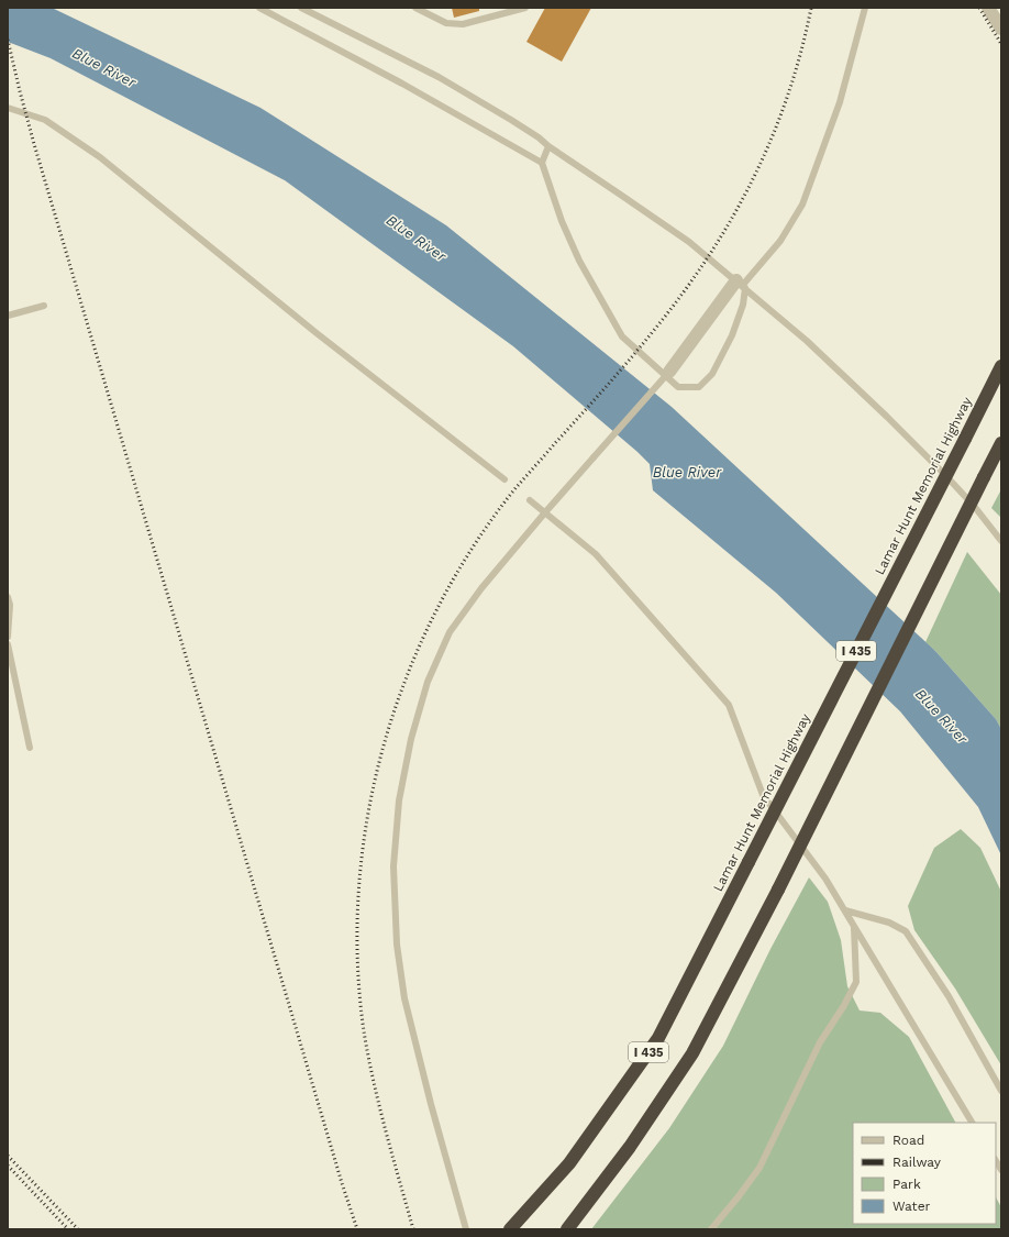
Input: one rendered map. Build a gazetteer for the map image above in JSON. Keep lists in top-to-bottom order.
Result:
{
  "streets": {
    "highway": ["Lamar Hunt Memorial Highway", "I 435"]
  },
  "water": ["Blue River"],
  "legend": [
    "Road",
    "Railway",
    "Park",
    "Water"
  ]
}
